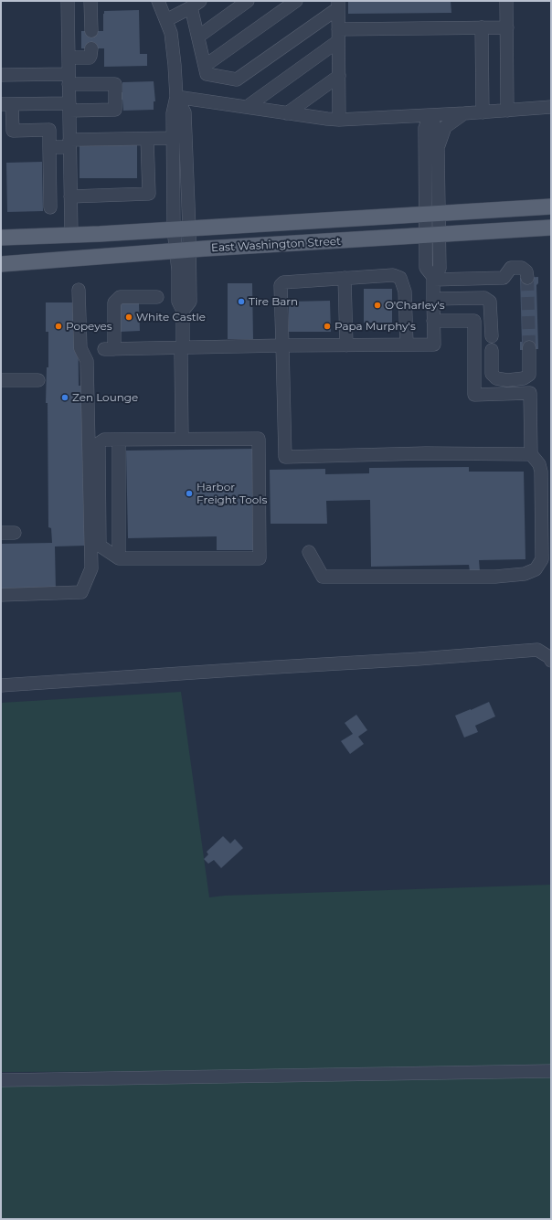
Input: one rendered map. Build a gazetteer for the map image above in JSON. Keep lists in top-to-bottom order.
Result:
{
  "streets": {
    "main road": ["East Washington Street"]
  },
  "places": [
    "Tire Barn",
    "O'Charley's",
    "White Castle",
    "Popeyes",
    "Papa Murphy's",
    "Zen Lounge",
    "Harbor Freight Tools"
  ]
}
